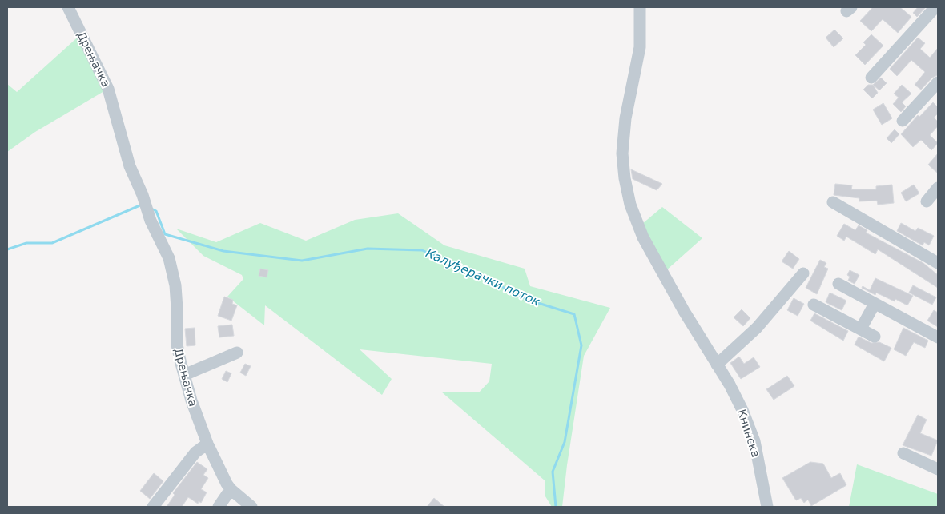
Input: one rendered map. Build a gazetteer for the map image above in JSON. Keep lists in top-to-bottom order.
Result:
{
  "streets": {
    "street": ["Дрењачка", "Книнска"]
  },
  "water": ["Калуђерачки поток"]
}
